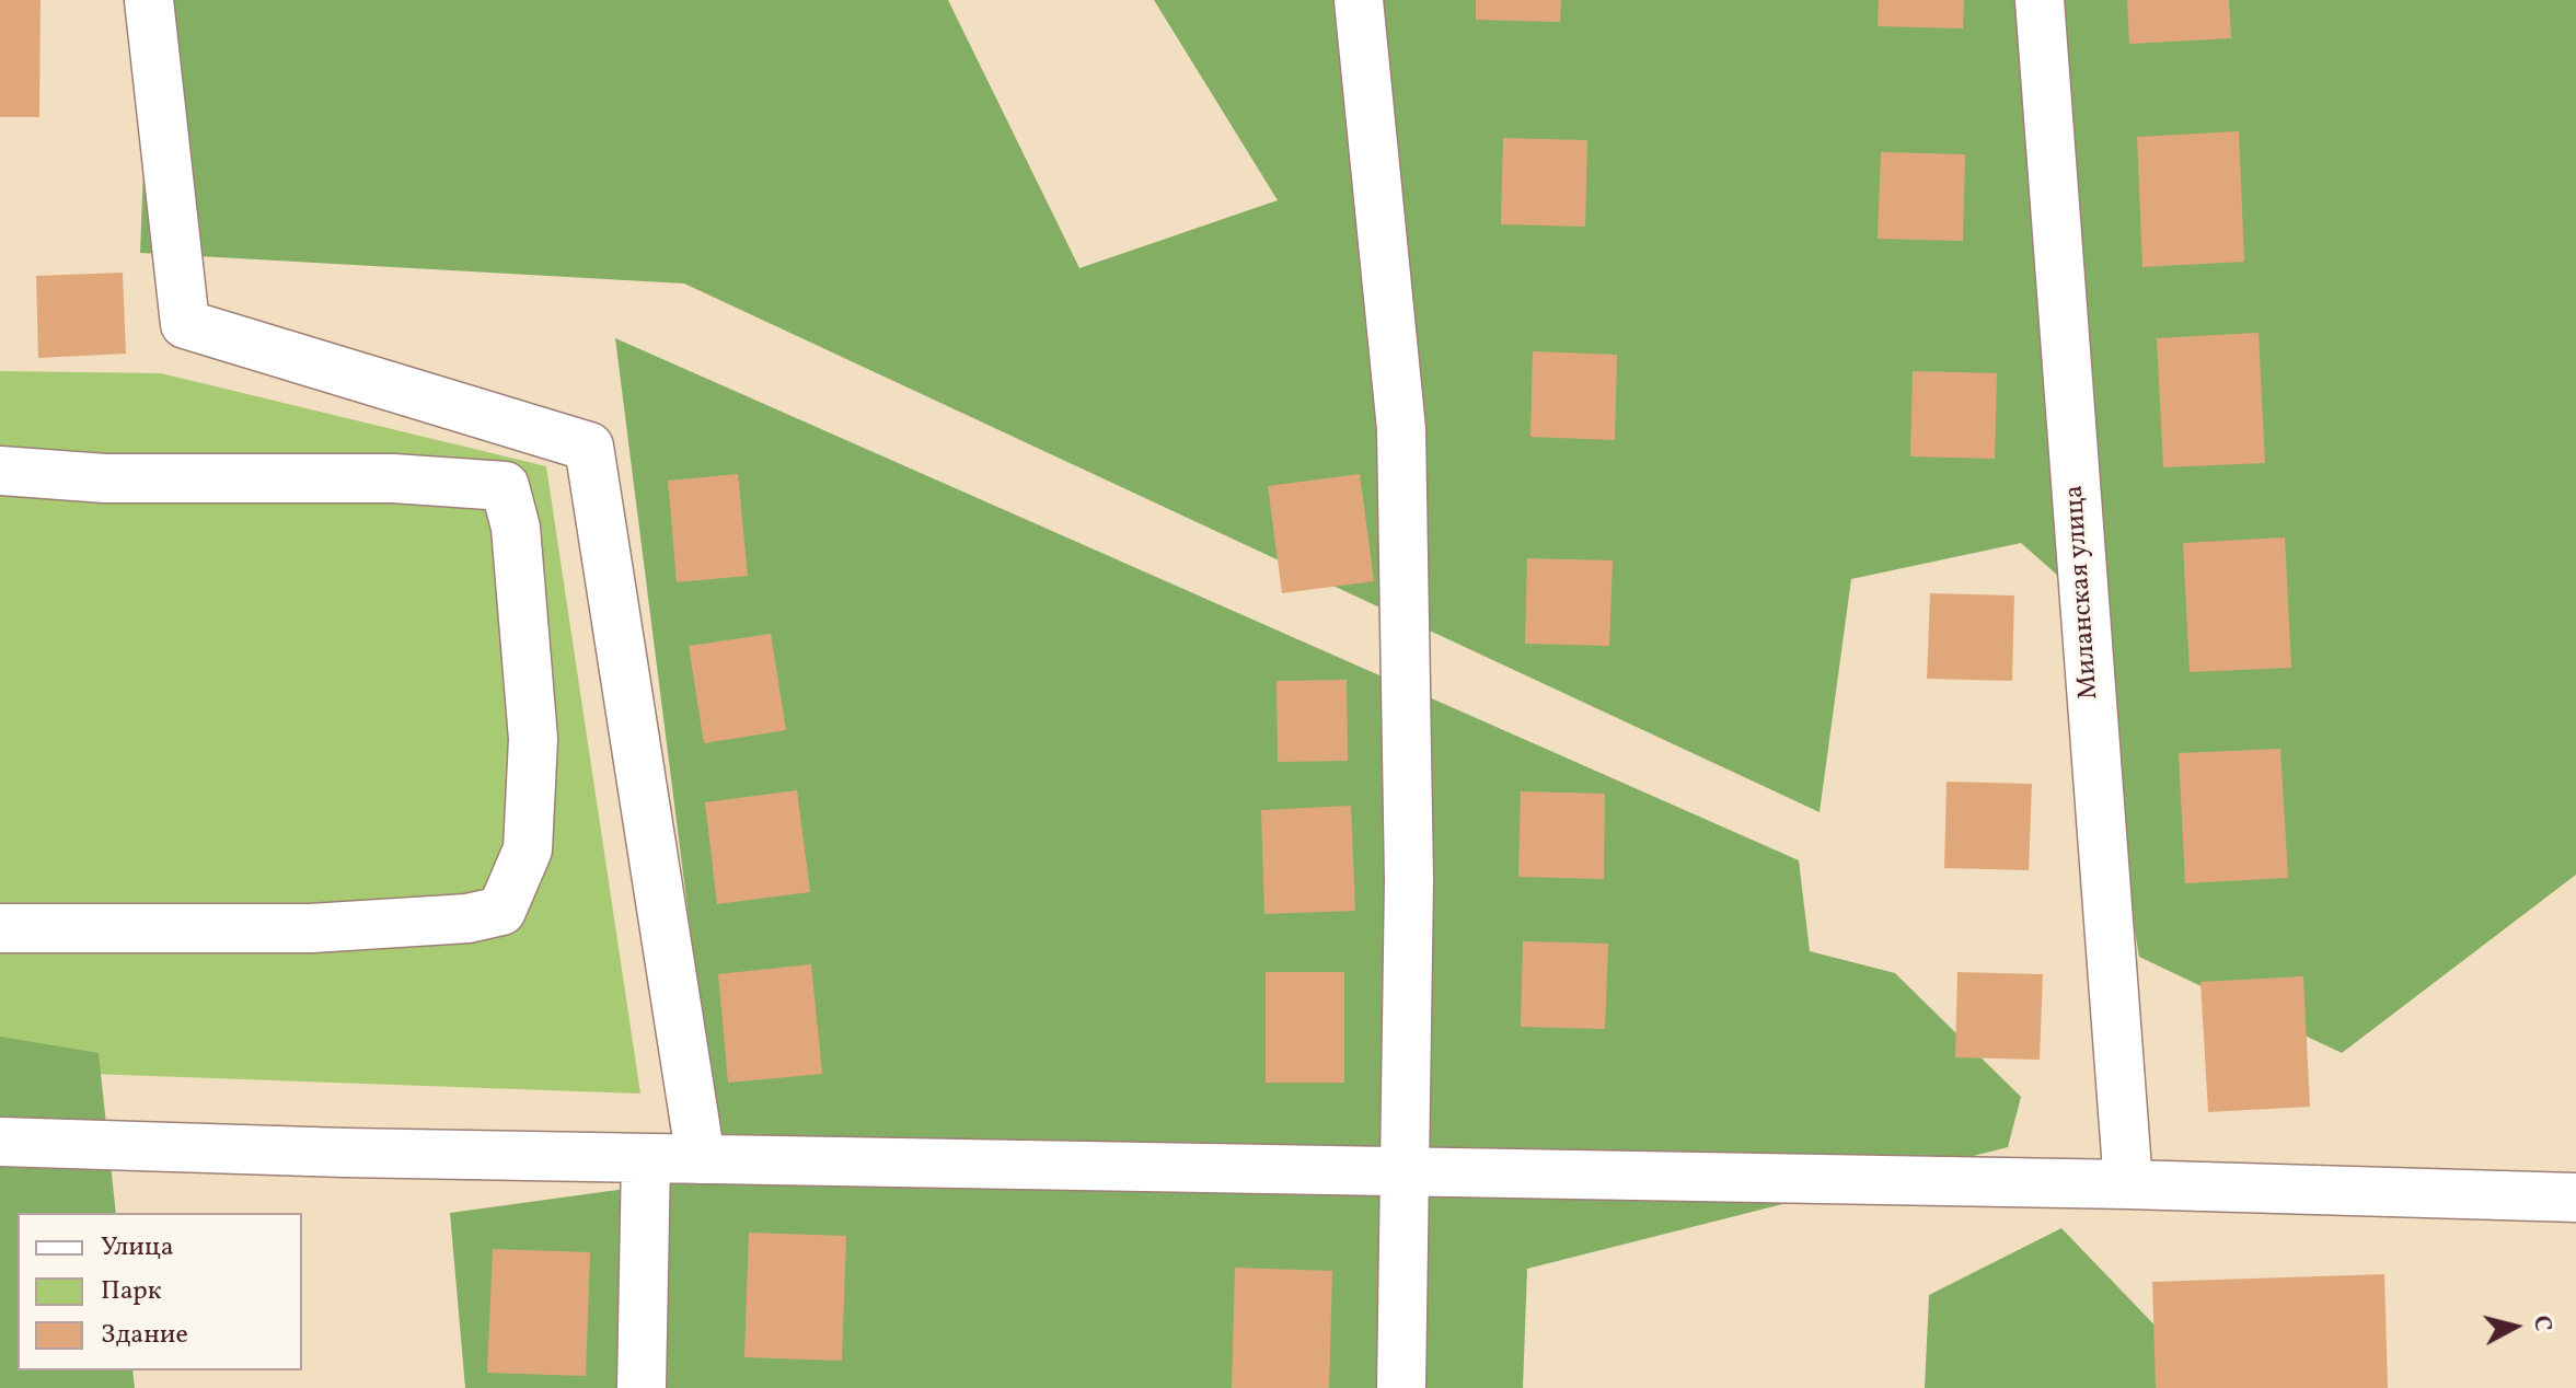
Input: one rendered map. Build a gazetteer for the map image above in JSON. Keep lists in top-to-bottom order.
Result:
{
  "streets": {
    "street": ["Миланская улица"]
  },
  "legend": ["Улица", "Парк", "Здание"],
  "north": "right"
}
